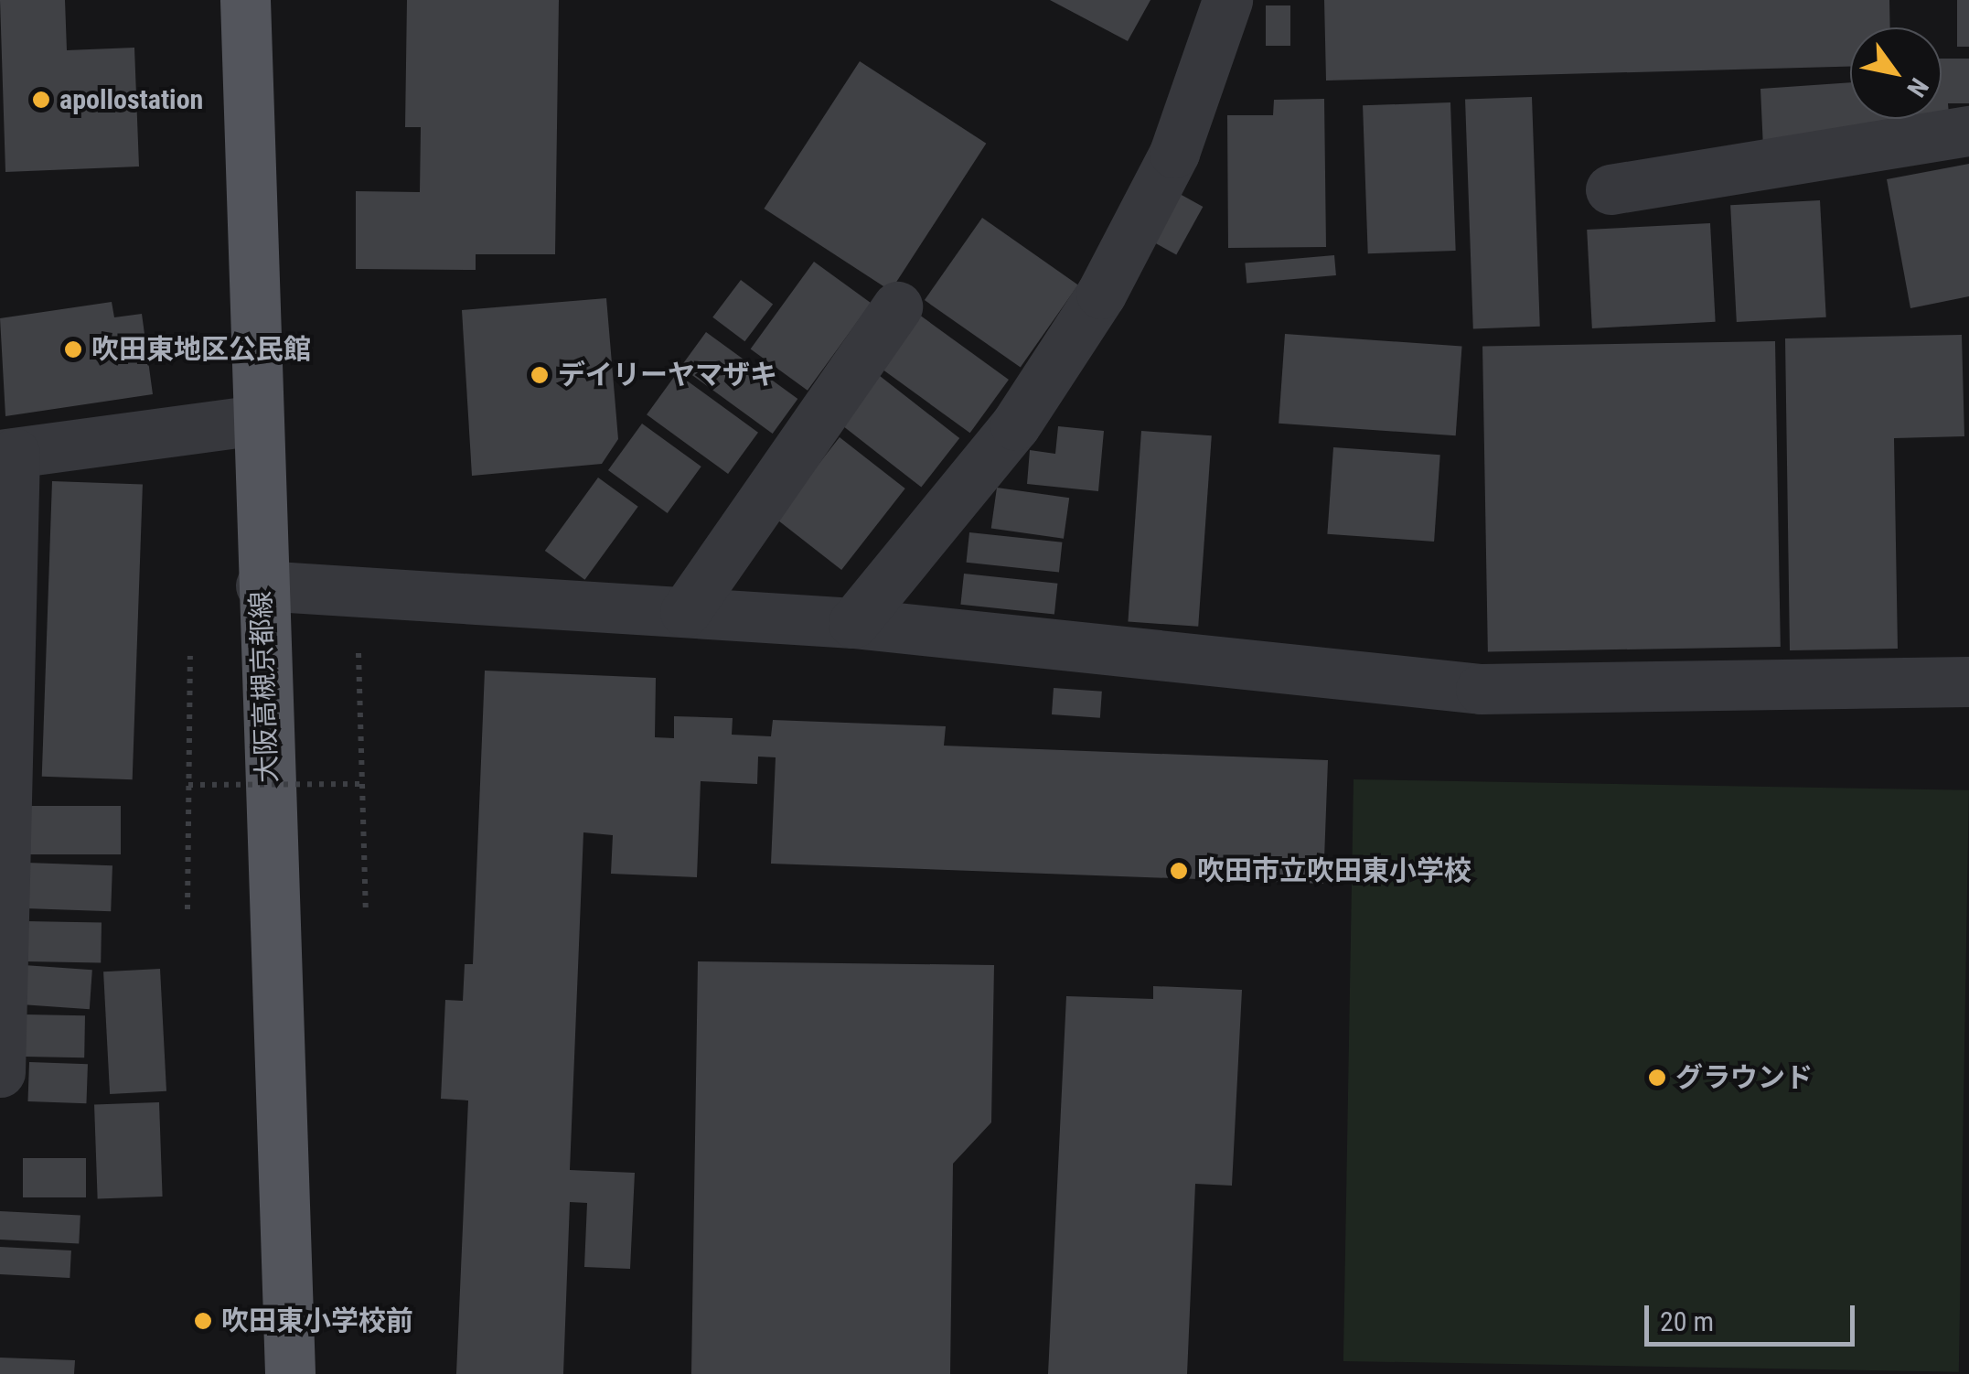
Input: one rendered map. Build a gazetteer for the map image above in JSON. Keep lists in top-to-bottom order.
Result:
{
  "streets": {
    "main road": ["大阪高槻京都線"]
  },
  "places": [
    "apollostation",
    "吹田東地区公民館",
    "デイリーヤマザキ",
    "吹田市立吹田東小学校",
    "グラウンド",
    "吹田東小学校前"
  ],
  "scale_bar": "20 m",
  "north": "bottom right"
}
